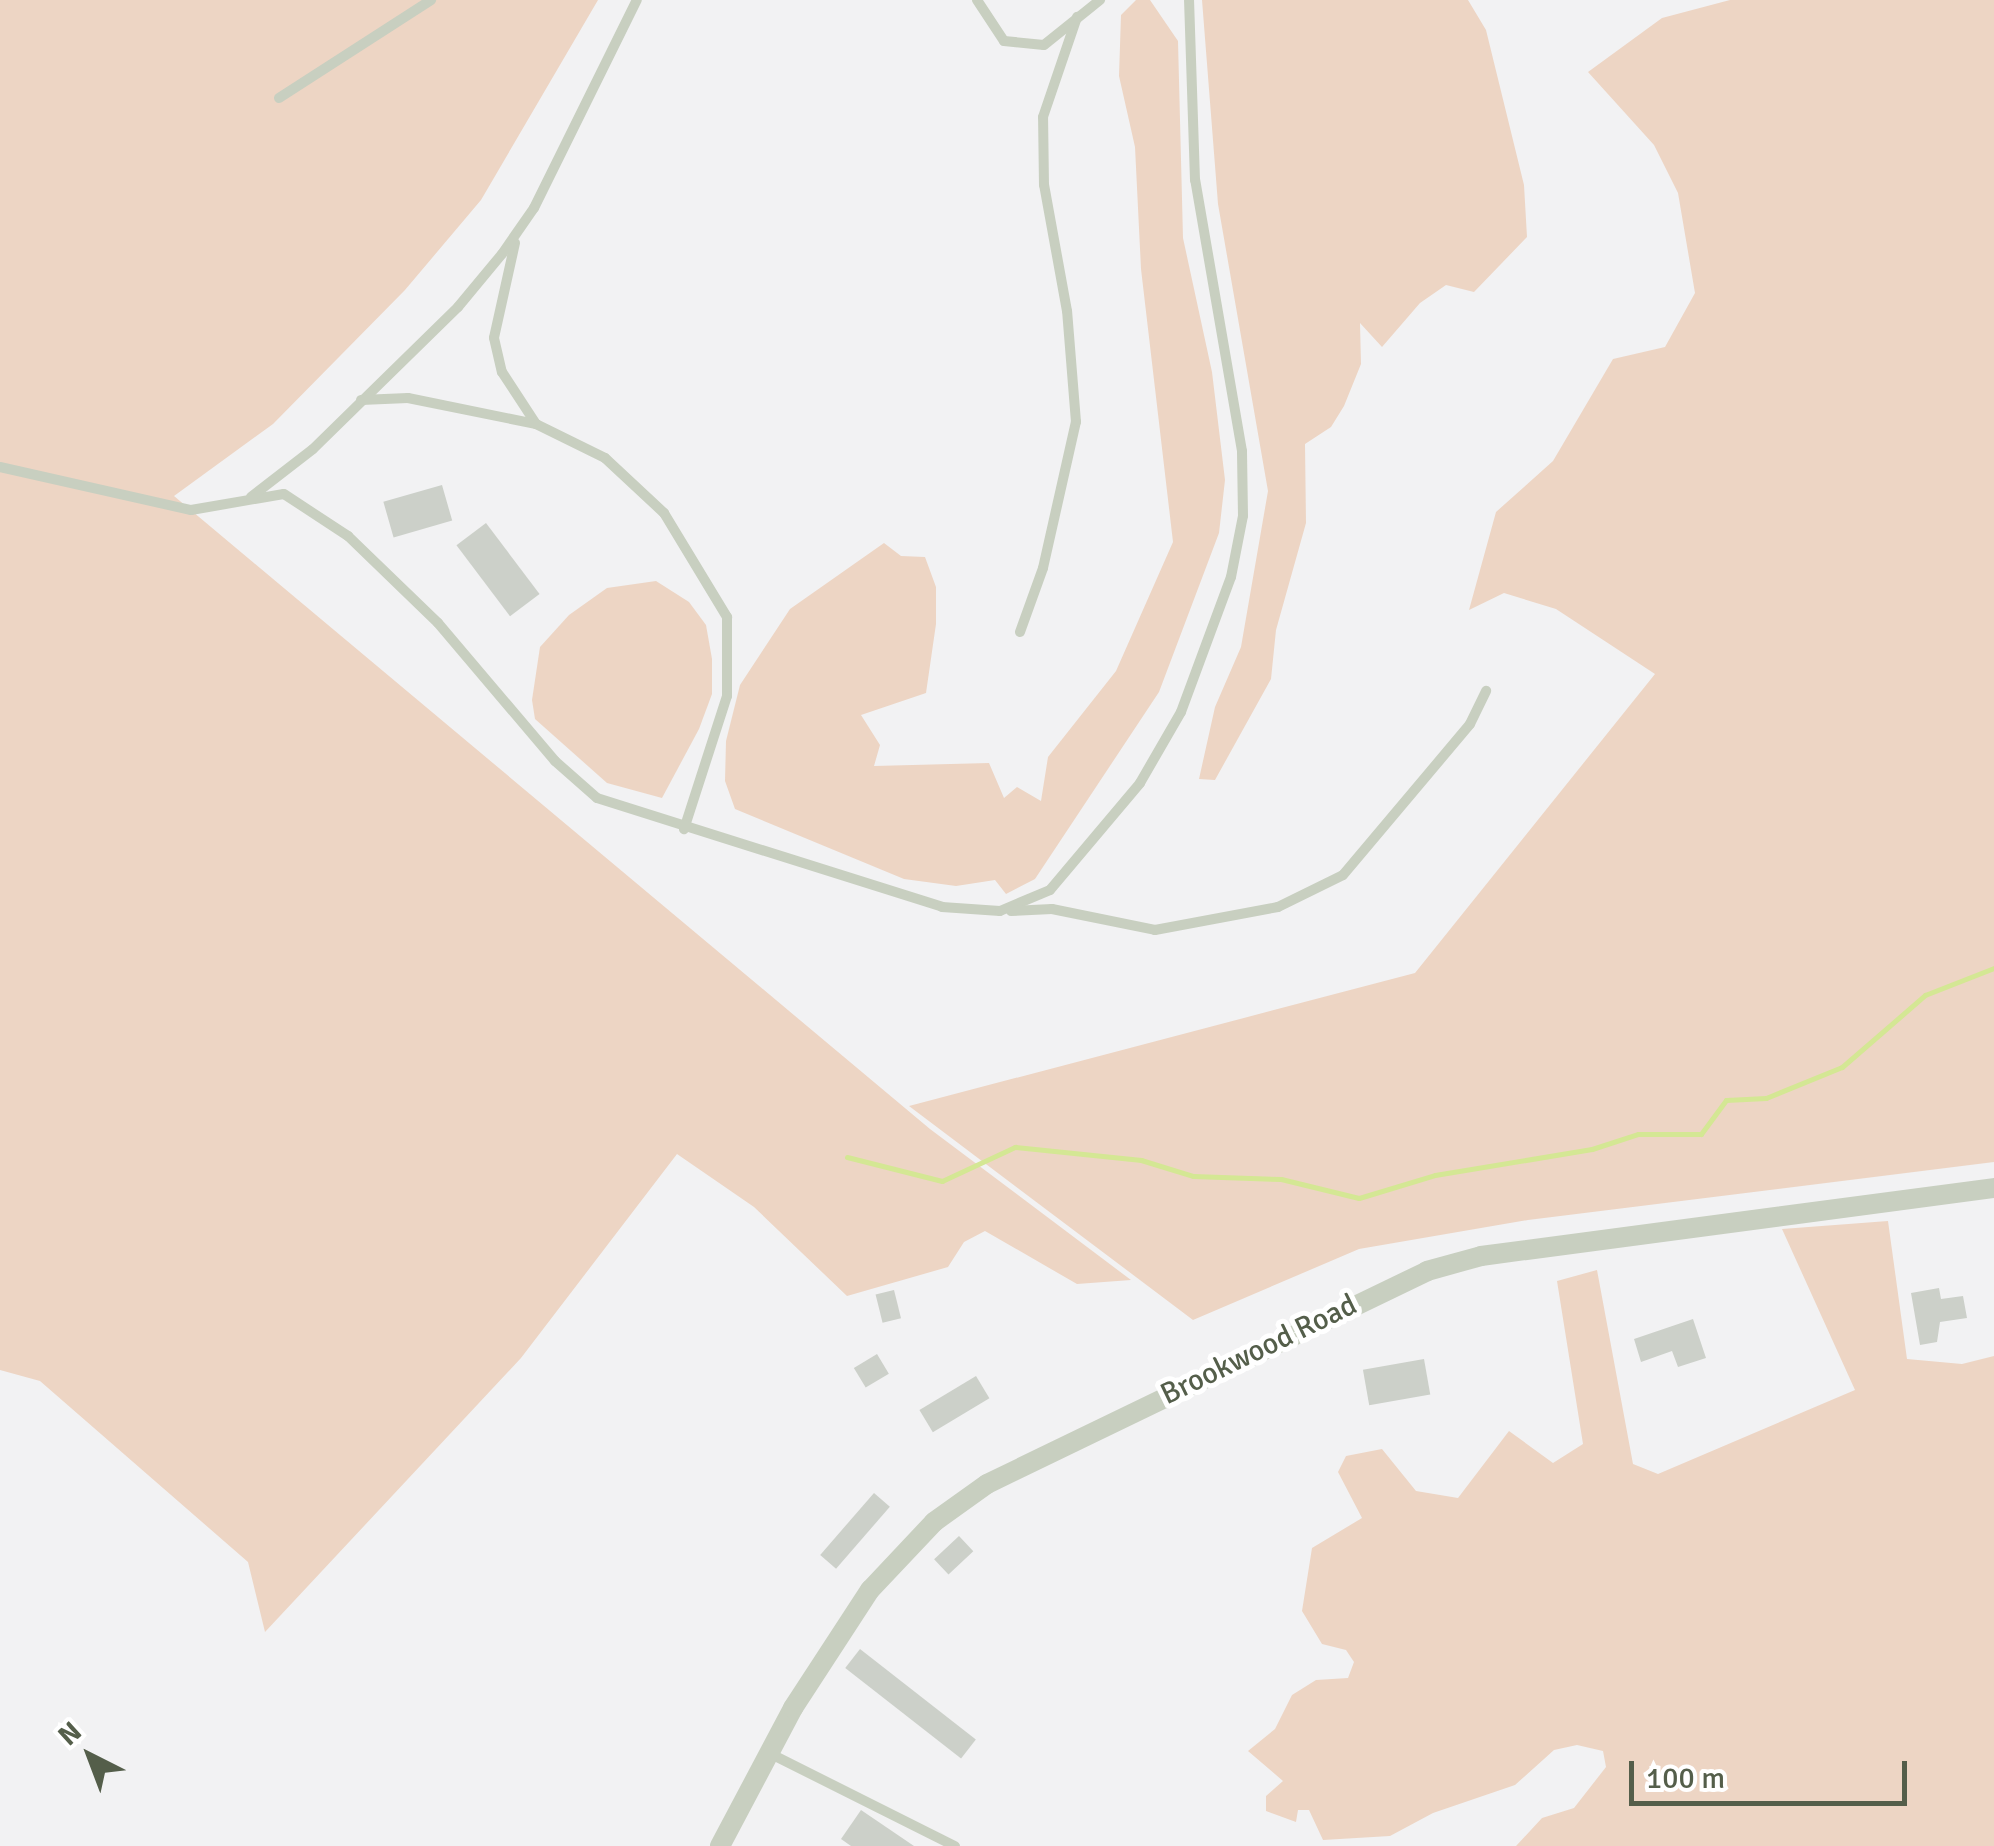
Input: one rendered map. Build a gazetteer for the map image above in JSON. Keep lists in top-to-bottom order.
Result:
{
  "streets": {
    "street": ["Brookwood Road"]
  },
  "scale_bar": "100 m",
  "north": "top left"
}
